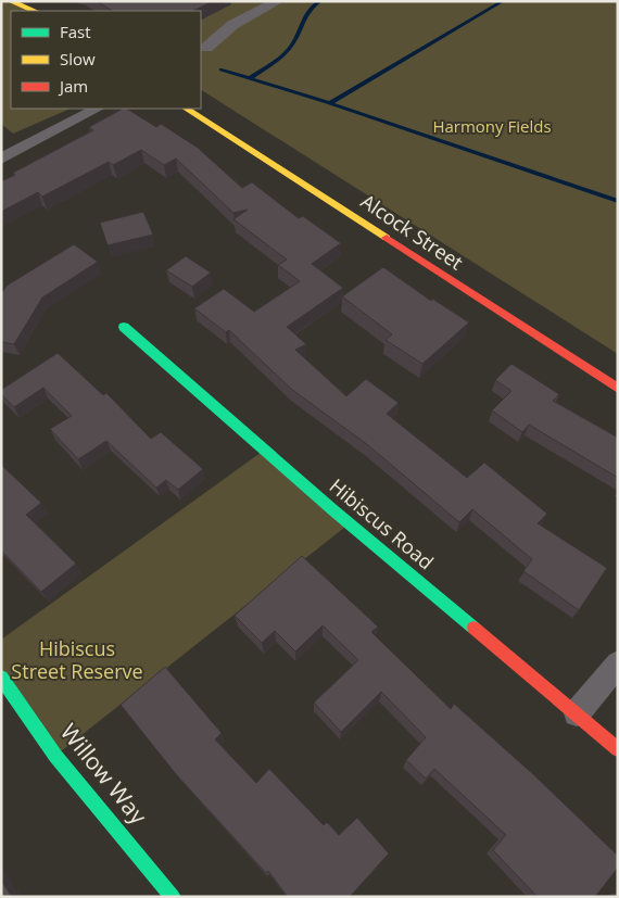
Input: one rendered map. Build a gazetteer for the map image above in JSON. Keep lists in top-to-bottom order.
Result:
{
  "streets": {
    "street": ["Alcock Street", "Hibiscus Road", "Willow Way"]
  },
  "parks": ["Harmony Fields", "Hibiscus Street Reserve"],
  "legend": ["Fast", "Slow", "Jam"]
}
